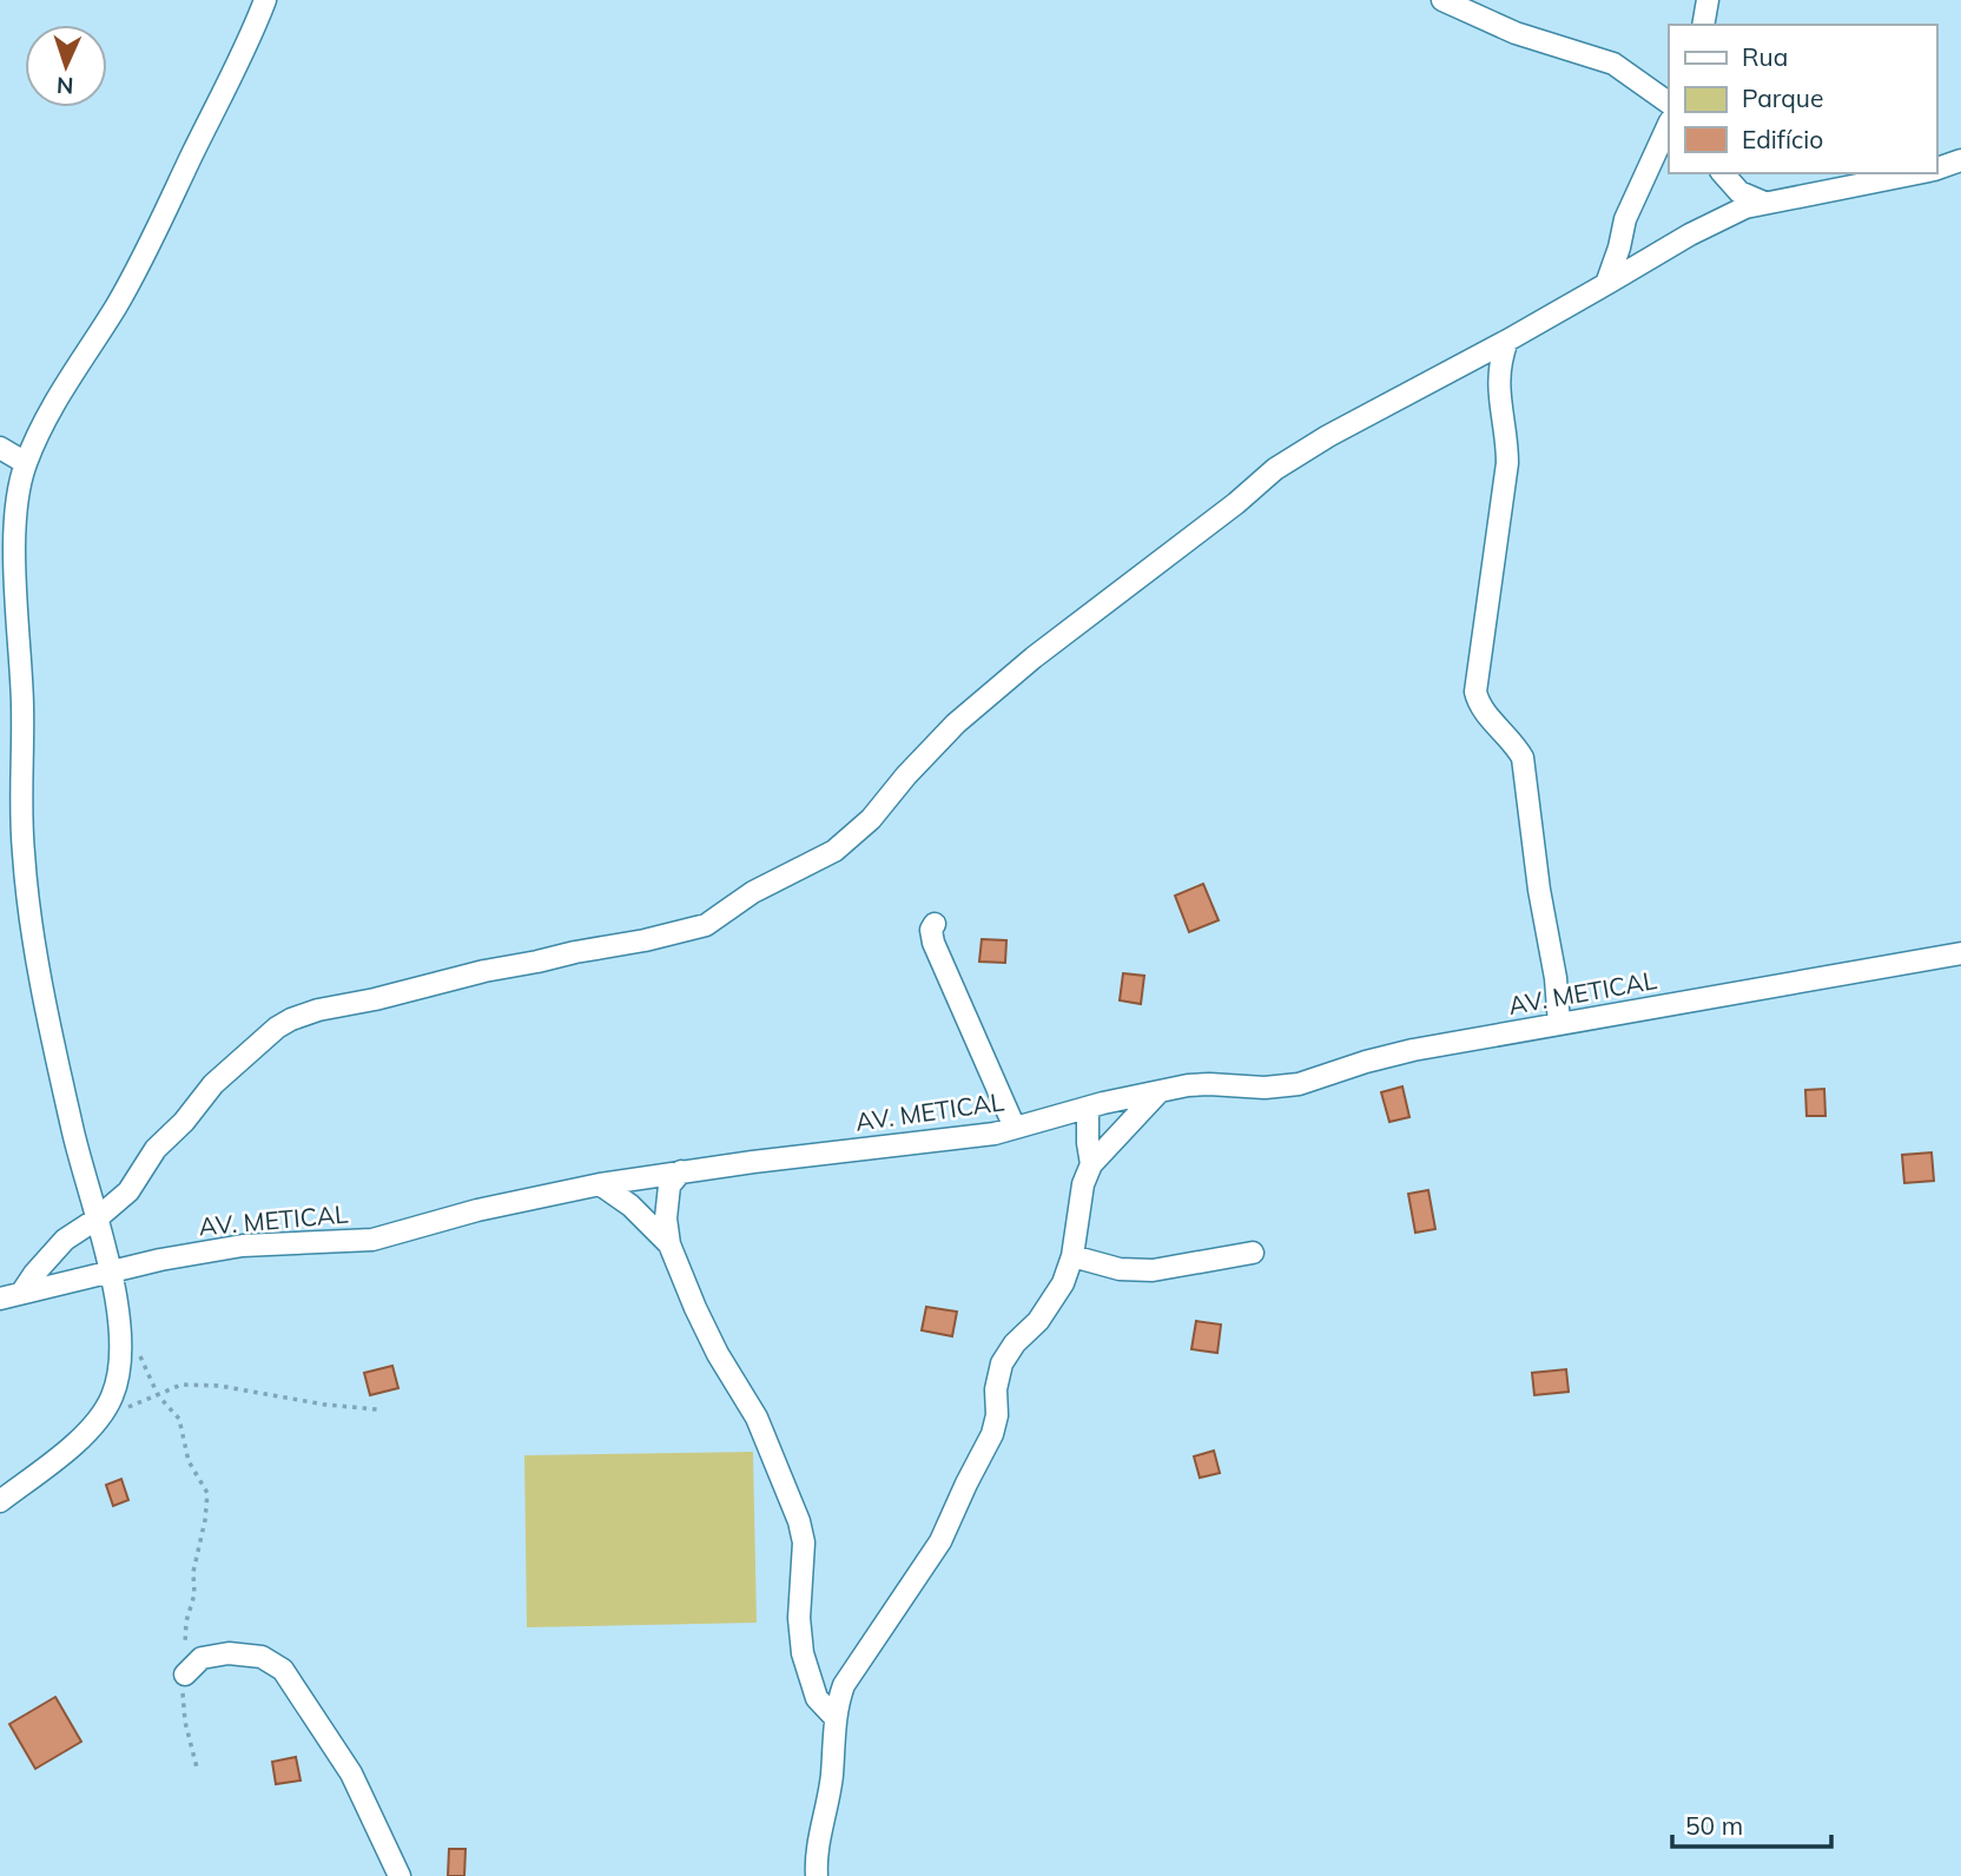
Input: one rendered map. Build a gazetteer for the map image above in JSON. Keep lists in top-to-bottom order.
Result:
{
  "streets": {
    "street": ["AV. METICAL"]
  },
  "legend": ["Rua", "Parque", "Edifício"],
  "scale_bar": "50 m",
  "north": "bottom"
}
